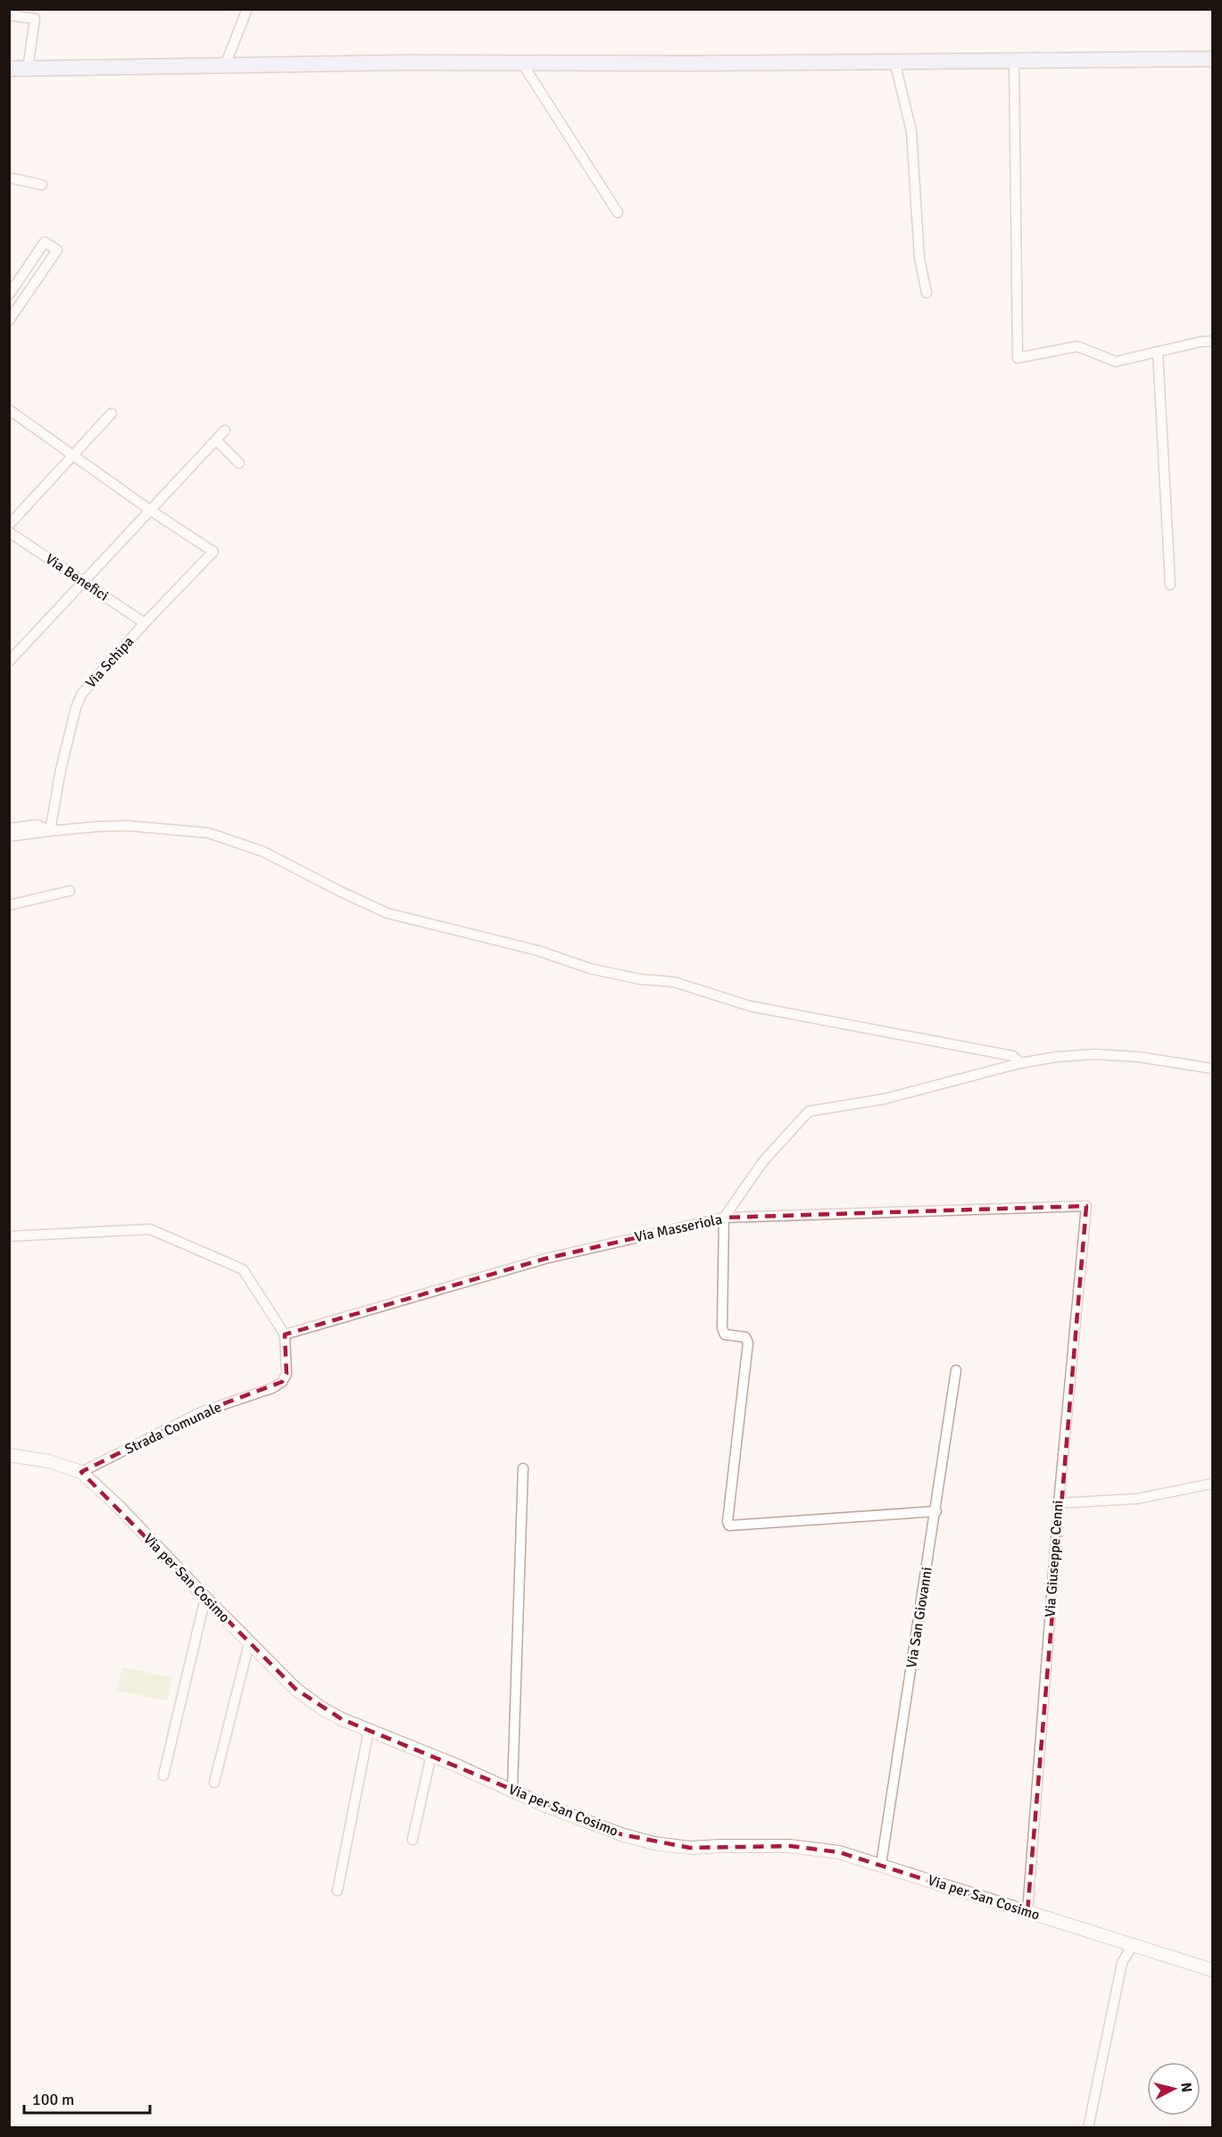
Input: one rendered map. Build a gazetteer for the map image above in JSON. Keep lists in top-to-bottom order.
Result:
{
  "streets": {
    "street": [
      "Via Benefici",
      "Via Schipa",
      "Via Masseriola",
      "Strada Comunale",
      "Via Giuseppe Cenni",
      "Via per San Cosimo",
      "Via San Giovanni"
    ]
  },
  "crossings": [
    ["Via Benefici", "Via Schipa"],
    ["Via Masseriola", "Strada Comunale"],
    ["Via Masseriola", "Via Giuseppe Cenni"],
    ["Strada Comunale", "Via per San Cosimo"],
    ["Via Giuseppe Cenni", "Via per San Cosimo"],
    ["Via per San Cosimo", "Via San Giovanni"]
  ],
  "scale_bar": "100 m",
  "north": "right"
}
